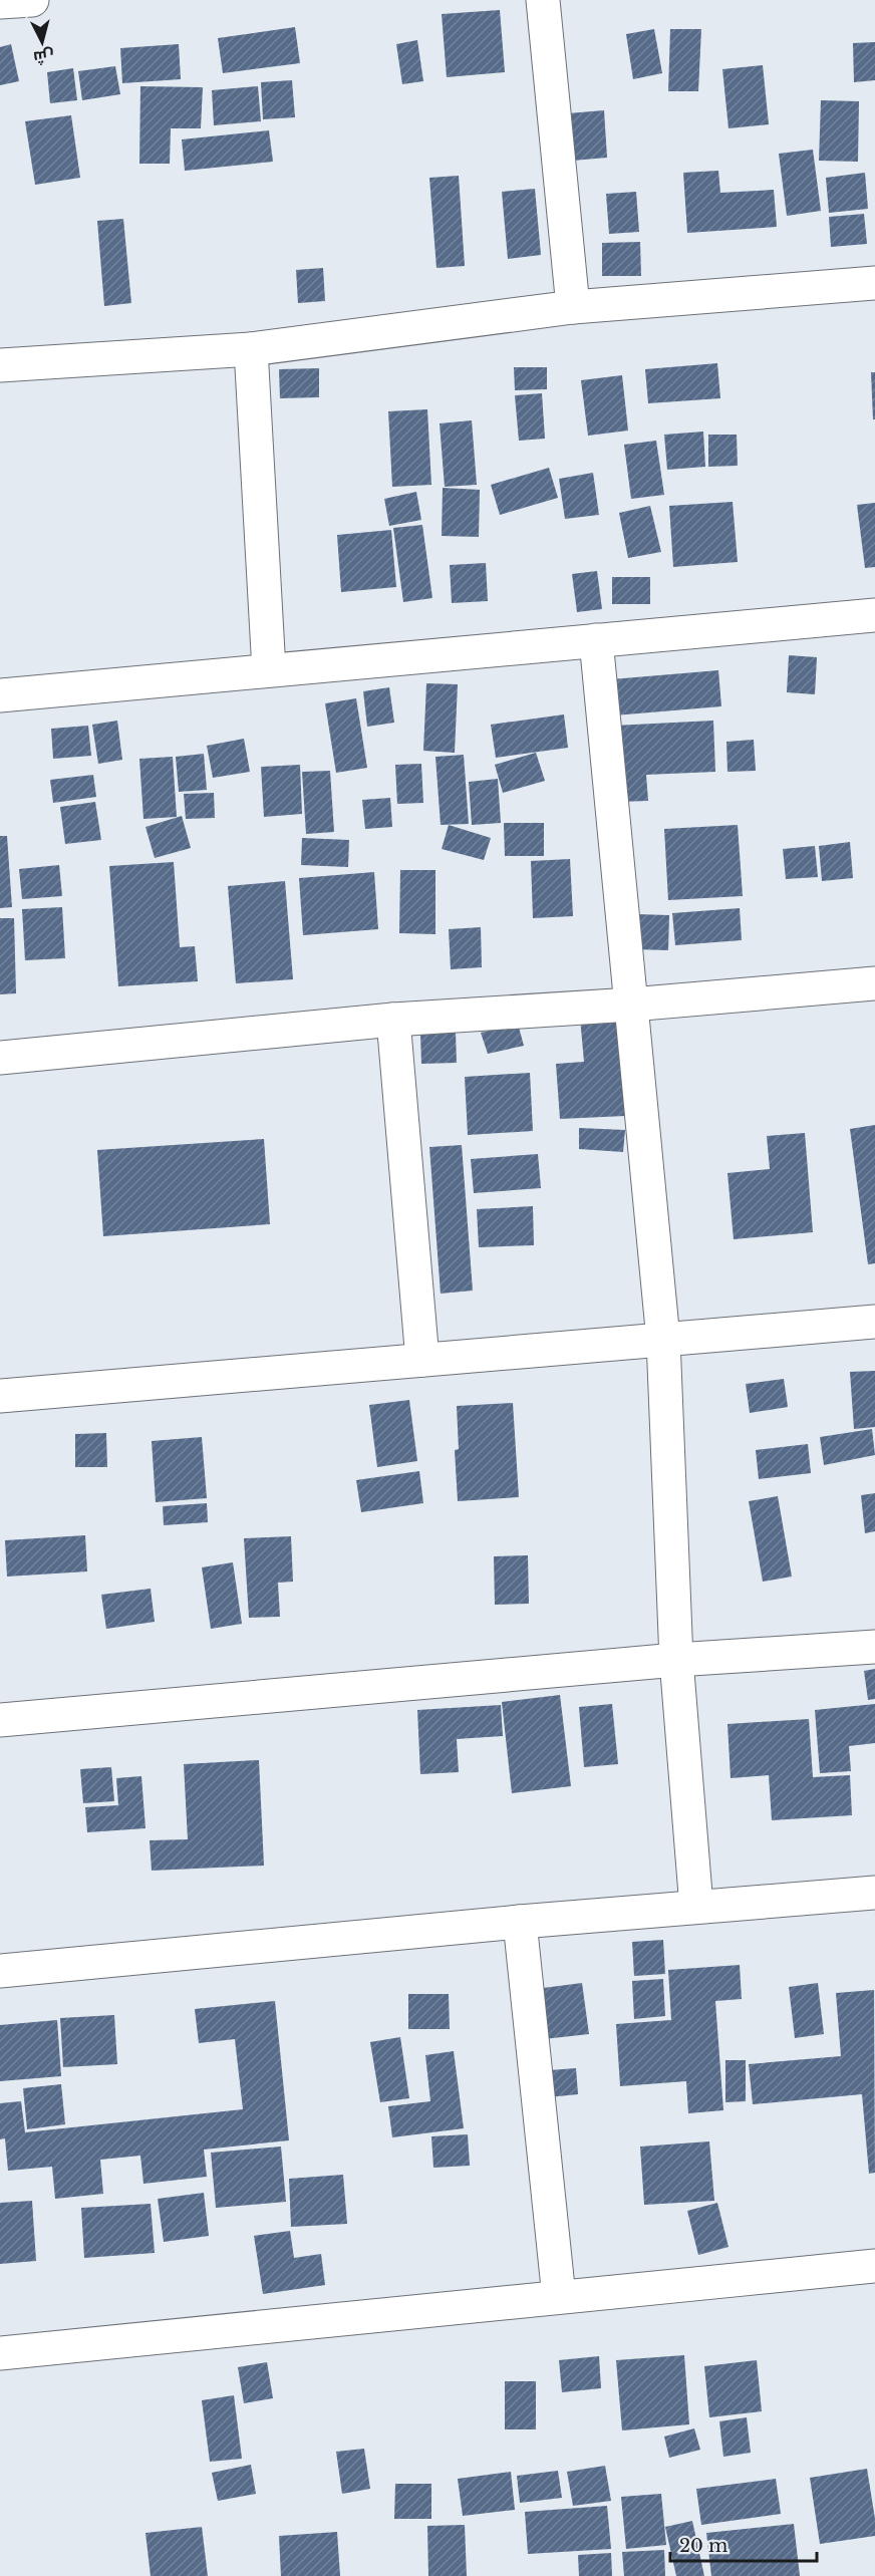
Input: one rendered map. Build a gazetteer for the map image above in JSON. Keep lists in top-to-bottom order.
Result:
{
  "scale_bar": "20 m",
  "north": "bottom"
}
